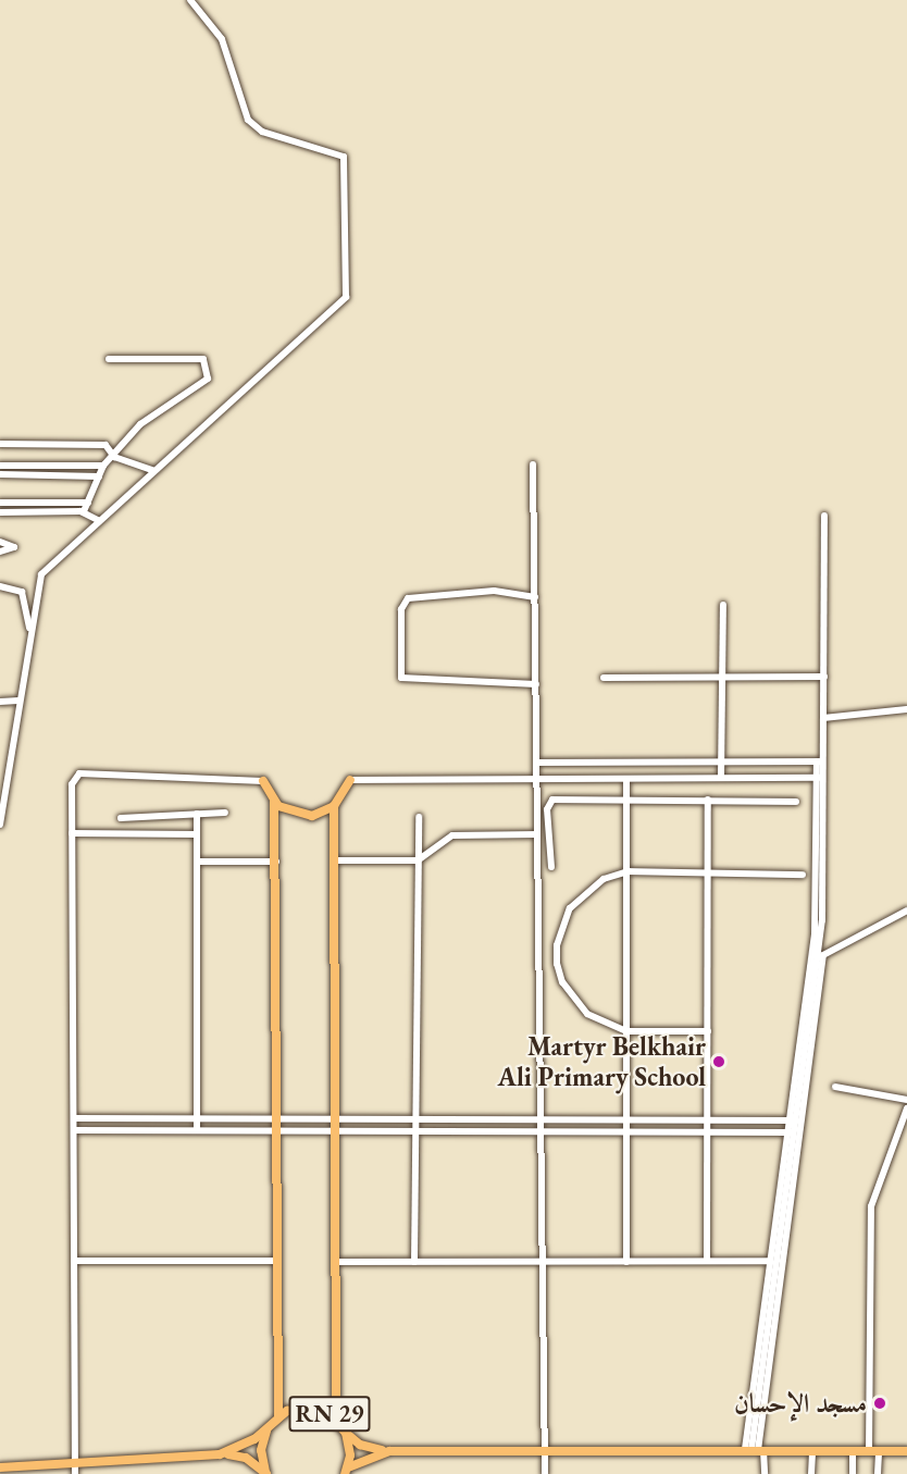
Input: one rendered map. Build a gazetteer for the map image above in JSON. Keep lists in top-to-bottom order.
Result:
{
  "streets": {
    "main road": ["RN 29"]
  },
  "places": ["Martyr Belkhair Ali Primary School", "مسجد الإحسان"]
}
